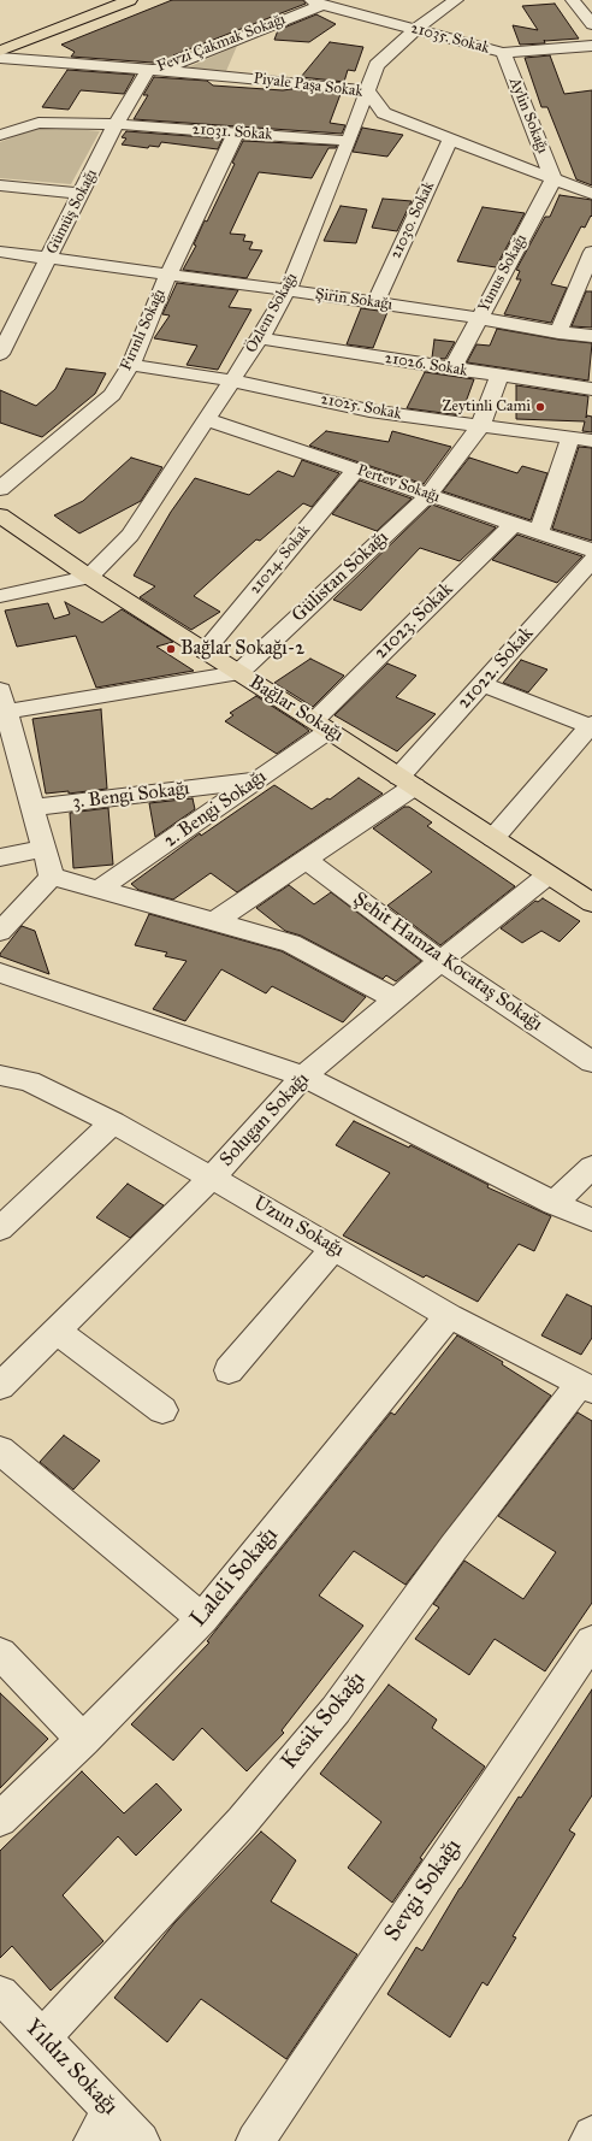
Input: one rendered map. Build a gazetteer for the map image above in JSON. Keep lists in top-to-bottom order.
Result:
{
  "streets": {
    "main road": ["Bağlar Sokağı"],
    "street": [
      "21035. Sokak",
      "Fevzi Çakmak Sokağı",
      "Piyale Paşa Sokak",
      "Aylin Sokağı",
      "21031. Sokak",
      "Gümüş Sokağı",
      "21030. Sokak",
      "Yunus Sokağı",
      "Şirin Sokağı",
      "Özlem Sokağı",
      "Fırınlı Sokağı",
      "21026. Sokak",
      "21025. Sokak",
      "Pertev Sokağı",
      "21024. Sokak",
      "Gülistan Sokağı",
      "21023. Sokak",
      "21022. Sokak",
      "3. Bengi Sokağı",
      "2. Bengi Sokağı",
      "Şehit Hamza Kocataş Sokağı",
      "Solugan Sokağı",
      "Uzun Sokağı",
      "Laleli Sokağı",
      "Kesik Sokağı",
      "Sevgi Sokağı",
      "Yıldız Sokağı"
    ]
  },
  "crossings": [
    ["21035. Sokak", "Fevzi Çakmak Sokağı"],
    ["21035. Sokak", "Aylin Sokağı"],
    ["21035. Sokak", "Özlem Sokağı"],
    ["Fevzi Çakmak Sokağı", "Piyale Paşa Sokak"],
    ["Fevzi Çakmak Sokağı", "Gümüş Sokağı"],
    ["Piyale Paşa Sokak", "Aylin Sokağı"],
    ["Piyale Paşa Sokak", "Gümüş Sokağı"],
    ["Piyale Paşa Sokak", "21030. Sokak"],
    ["Piyale Paşa Sokak", "Yunus Sokağı"],
    ["Piyale Paşa Sokak", "Özlem Sokağı"],
    ["Aylin Sokağı", "Yunus Sokağı"],
    ["21031. Sokak", "Gümüş Sokağı"],
    ["21031. Sokak", "Özlem Sokağı"],
    ["21031. Sokak", "Fırınlı Sokağı"],
    ["Gümüş Sokağı", "Şirin Sokağı"],
    ["21030. Sokak", "Şirin Sokağı"],
    ["Yunus Sokağı", "Şirin Sokağı"],
    ["Yunus Sokağı", "21026. Sokak"],
    ["Şirin Sokağı", "Özlem Sokağı"],
    ["Şirin Sokağı", "Fırınlı Sokağı"],
    ["Özlem Sokağı", "21026. Sokak"],
    ["Özlem Sokağı", "21025. Sokak"],
    ["Özlem Sokağı", "Pertev Sokağı"],
    ["Özlem Sokağı", "Bağlar Sokağı"],
    ["Fırınlı Sokağı", "21025. Sokak"],
    ["21026. Sokak", "Gülistan Sokağı"],
    ["21025. Sokak", "Gülistan Sokağı"],
    ["Pertev Sokağı", "21024. Sokak"],
    ["Pertev Sokağı", "Gülistan Sokağı"],
    ["Pertev Sokağı", "21023. Sokak"],
    ["21024. Sokak", "Bağlar Sokağı"],
    ["Gülistan Sokağı", "Bağlar Sokağı"],
    ["21023. Sokak", "Bağlar Sokağı"],
    ["21023. Sokak", "2. Bengi Sokağı"],
    ["21022. Sokak", "Bağlar Sokağı"],
    ["21022. Sokak", "Şehit Hamza Kocataş Sokağı"],
    ["Bağlar Sokağı", "2. Bengi Sokağı"],
    ["Bağlar Sokağı", "Solugan Sokağı"],
    ["3. Bengi Sokağı", "2. Bengi Sokağı"],
    ["Şehit Hamza Kocataş Sokağı", "Solugan Sokağı"],
    ["Solugan Sokağı", "Uzun Sokağı"],
    ["Uzun Sokağı", "Laleli Sokağı"],
    ["Uzun Sokağı", "Kesik Sokağı"],
    ["Kesik Sokağı", "Yıldız Sokağı"]
  ],
  "places": ["Zeytinli Cami", "Bağlar Sokağı-2"]
}
